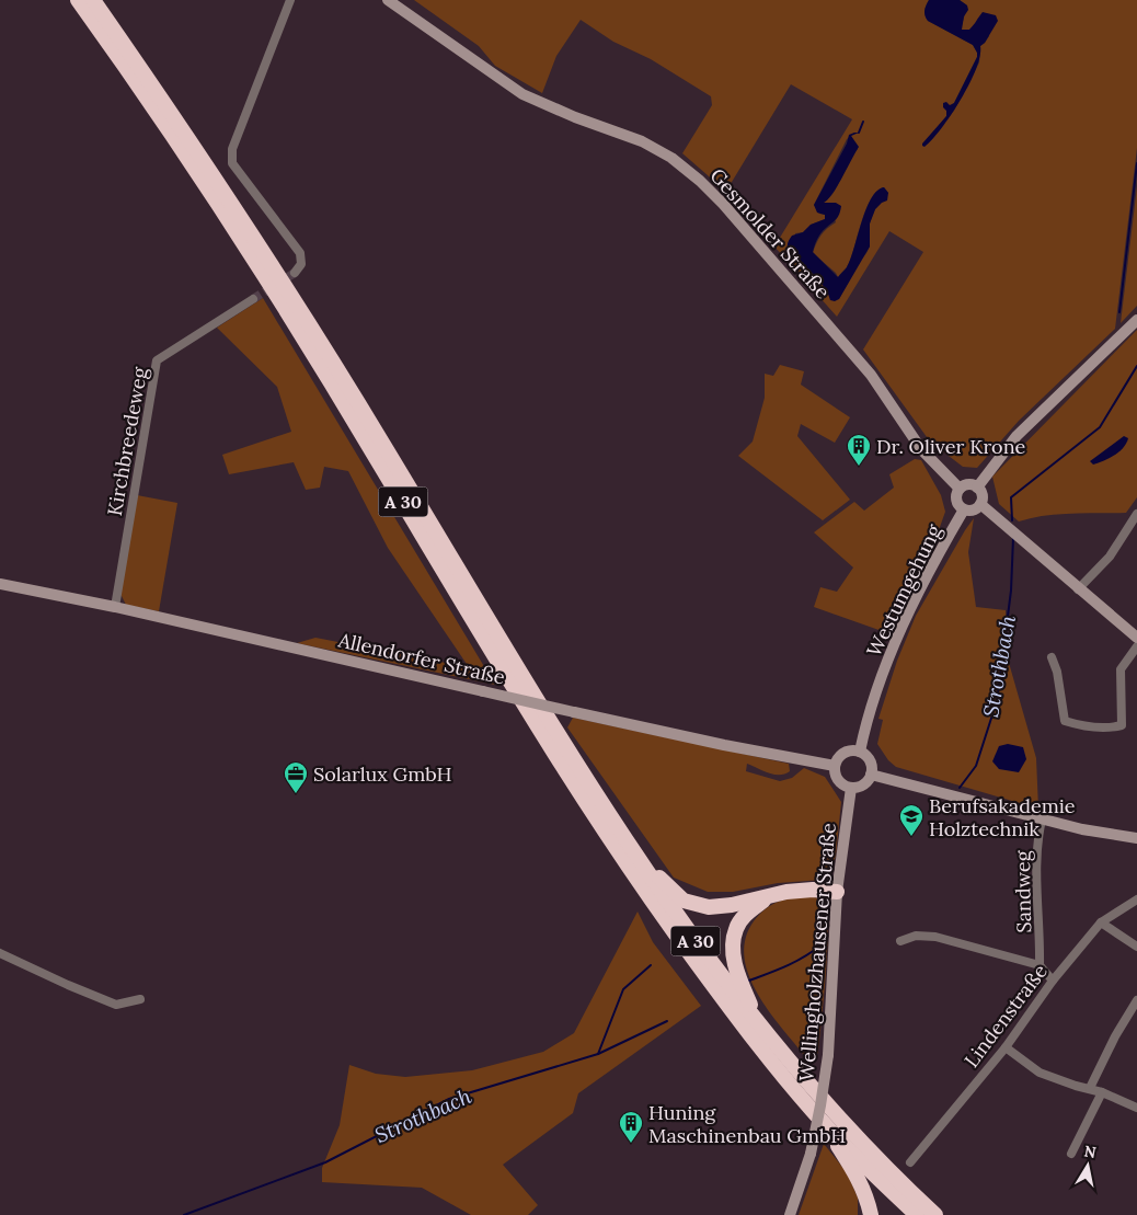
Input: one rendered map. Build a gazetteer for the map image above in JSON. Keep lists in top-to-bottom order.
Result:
{
  "streets": {
    "highway": ["A 30"],
    "main road": [
      "Gesmolder Straße",
      "Westumgehung",
      "Allendorfer Straße",
      "Wellingholzhausener Straße"
    ],
    "street": ["Kirchbreedeweg", "Sandweg", "Lindenstraße"]
  },
  "crossings": [
    ["Gesmolder Straße", "Westumgehung"],
    ["Kirchbreedeweg", "Allendorfer Straße"],
    ["Westumgehung", "Allendorfer Straße"],
    ["Westumgehung", "Wellingholzhausener Straße"],
    ["Allendorfer Straße", "Wellingholzhausener Straße"]
  ],
  "water": ["Strothbach"],
  "places": {
    "building": ["Dr. Oliver Krone", "Huning Maschinenbau GmbH"],
    "office": ["Solarlux GmbH"],
    "school or university": ["Berufsakademie Holztechnik"]
  },
  "north": "top"
}
